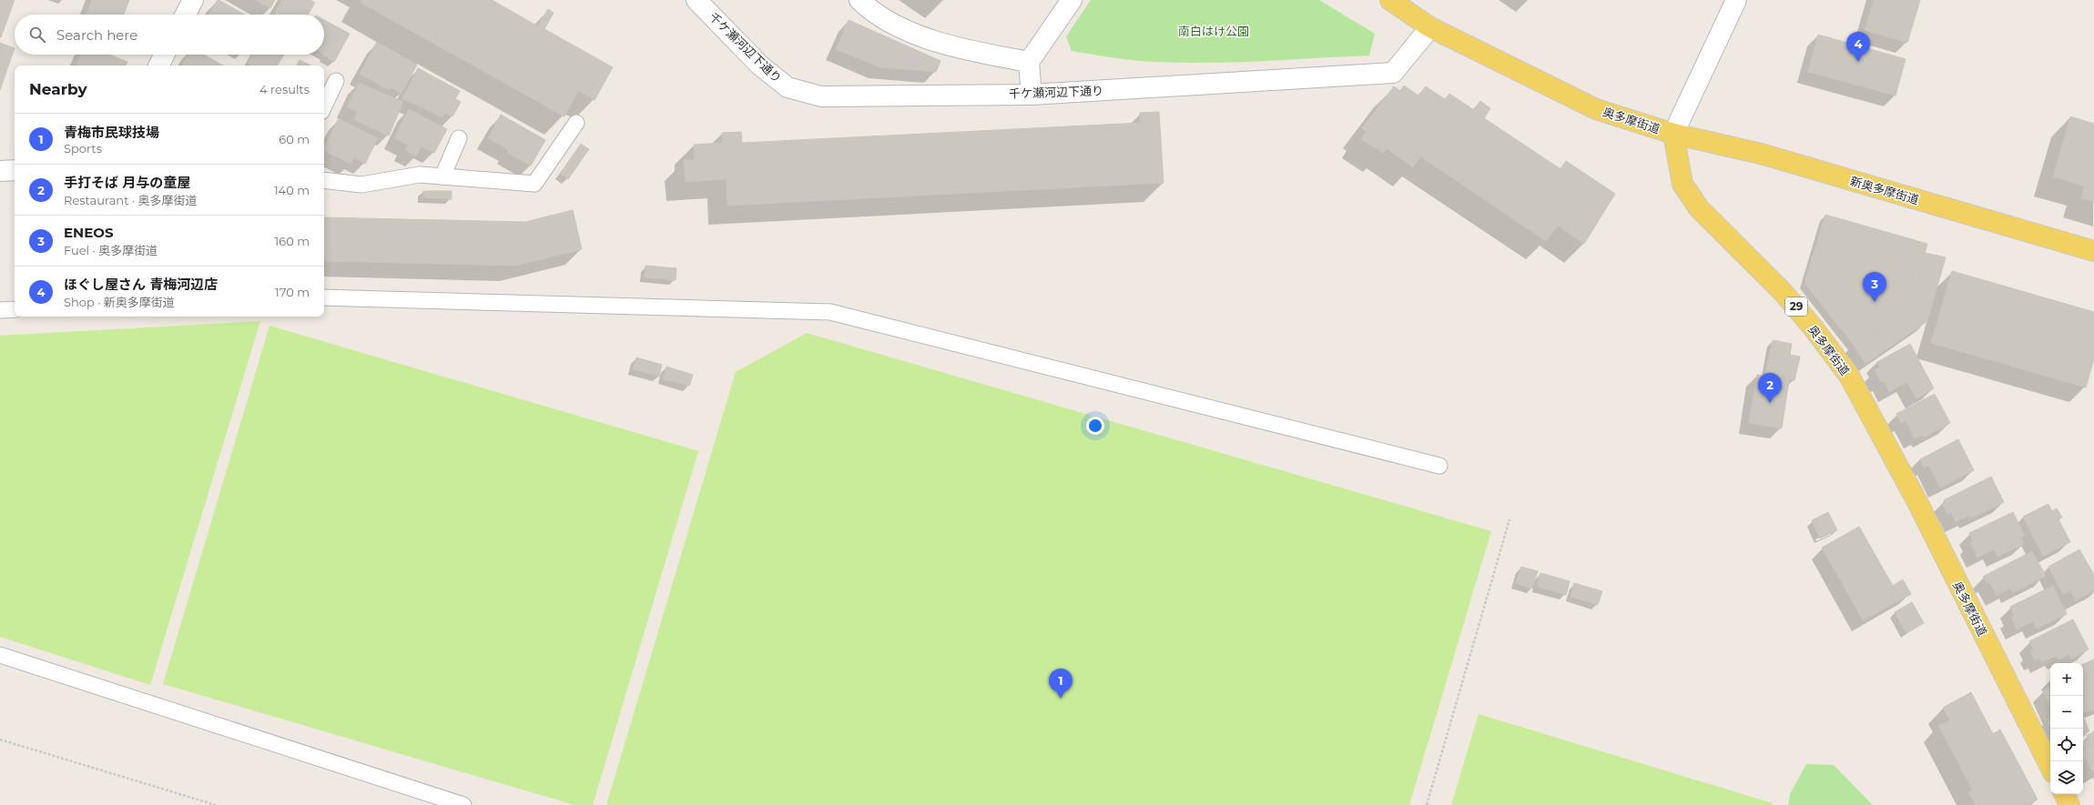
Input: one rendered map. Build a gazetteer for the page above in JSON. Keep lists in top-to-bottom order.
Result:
{
  "streets": {
    "main road": ["奥多摩街道", "新奥多摩街道", "29"],
    "street": ["千ケ瀬河辺下通り"]
  },
  "crossings": [
    ["千ケ瀬河辺下通り", "奥多摩街道"],
    ["奥多摩街道", "新奥多摩街道"]
  ],
  "parks": ["南白はけ公園"],
  "page": {
    "search": "Search here",
    "pins": [
      "4",
      "3",
      "2",
      "1"
    ],
    "heading": ["Nearby", "4 results"],
    "list": [
      {
        "mark": "1",
        "name": "青梅市民球技場",
        "note": "Sports",
        "value": "60 m"
      },
      {
        "mark": "2",
        "name": "手打そば 月与の童屋",
        "note": "Restaurant · 奥多摩街道",
        "value": "140 m"
      },
      {
        "mark": "3",
        "name": "ENEOS",
        "note": "Fuel · 奥多摩街道",
        "value": "160 m"
      },
      {
        "mark": "4",
        "name": "ほぐし屋さん 青梅河辺店",
        "note": "Shop · 新奥多摩街道",
        "value": "170 m"
      }
    ],
    "map_buttons": ["+", "−"]
  }
}
